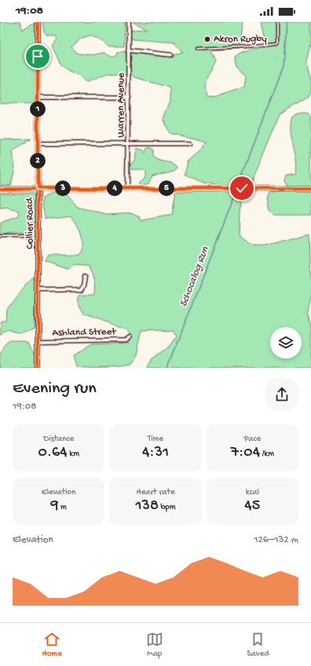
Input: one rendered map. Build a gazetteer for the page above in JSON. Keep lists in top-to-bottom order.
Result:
{
  "streets": {
    "street": ["Warren Avenue", "Collier Road", "Ashland Street"]
  },
  "crossings": [
    ["Collier Road", "Ashland Street"]
  ],
  "water": ["Schocalog Run"],
  "places": ["Akron Rugby"],
  "page": {
    "status": "19:08",
    "pins": [
      "1",
      "2",
      "3",
      "4",
      "5"
    ],
    "heading": ["Evening run", "19:08"],
    "stats": [
      ["Distance", "0.64 km"],
      ["Time", "4:31"],
      ["Pace", "7:04 /km"],
      ["Elevation", "9 m"],
      ["Heart rate", "138 bpm"],
      ["kcal", "45"]
    ],
    "chart": ["Elevation", "126–132 m"],
    "tabs": ["Home", "Map", "Saved"]
  }
}
